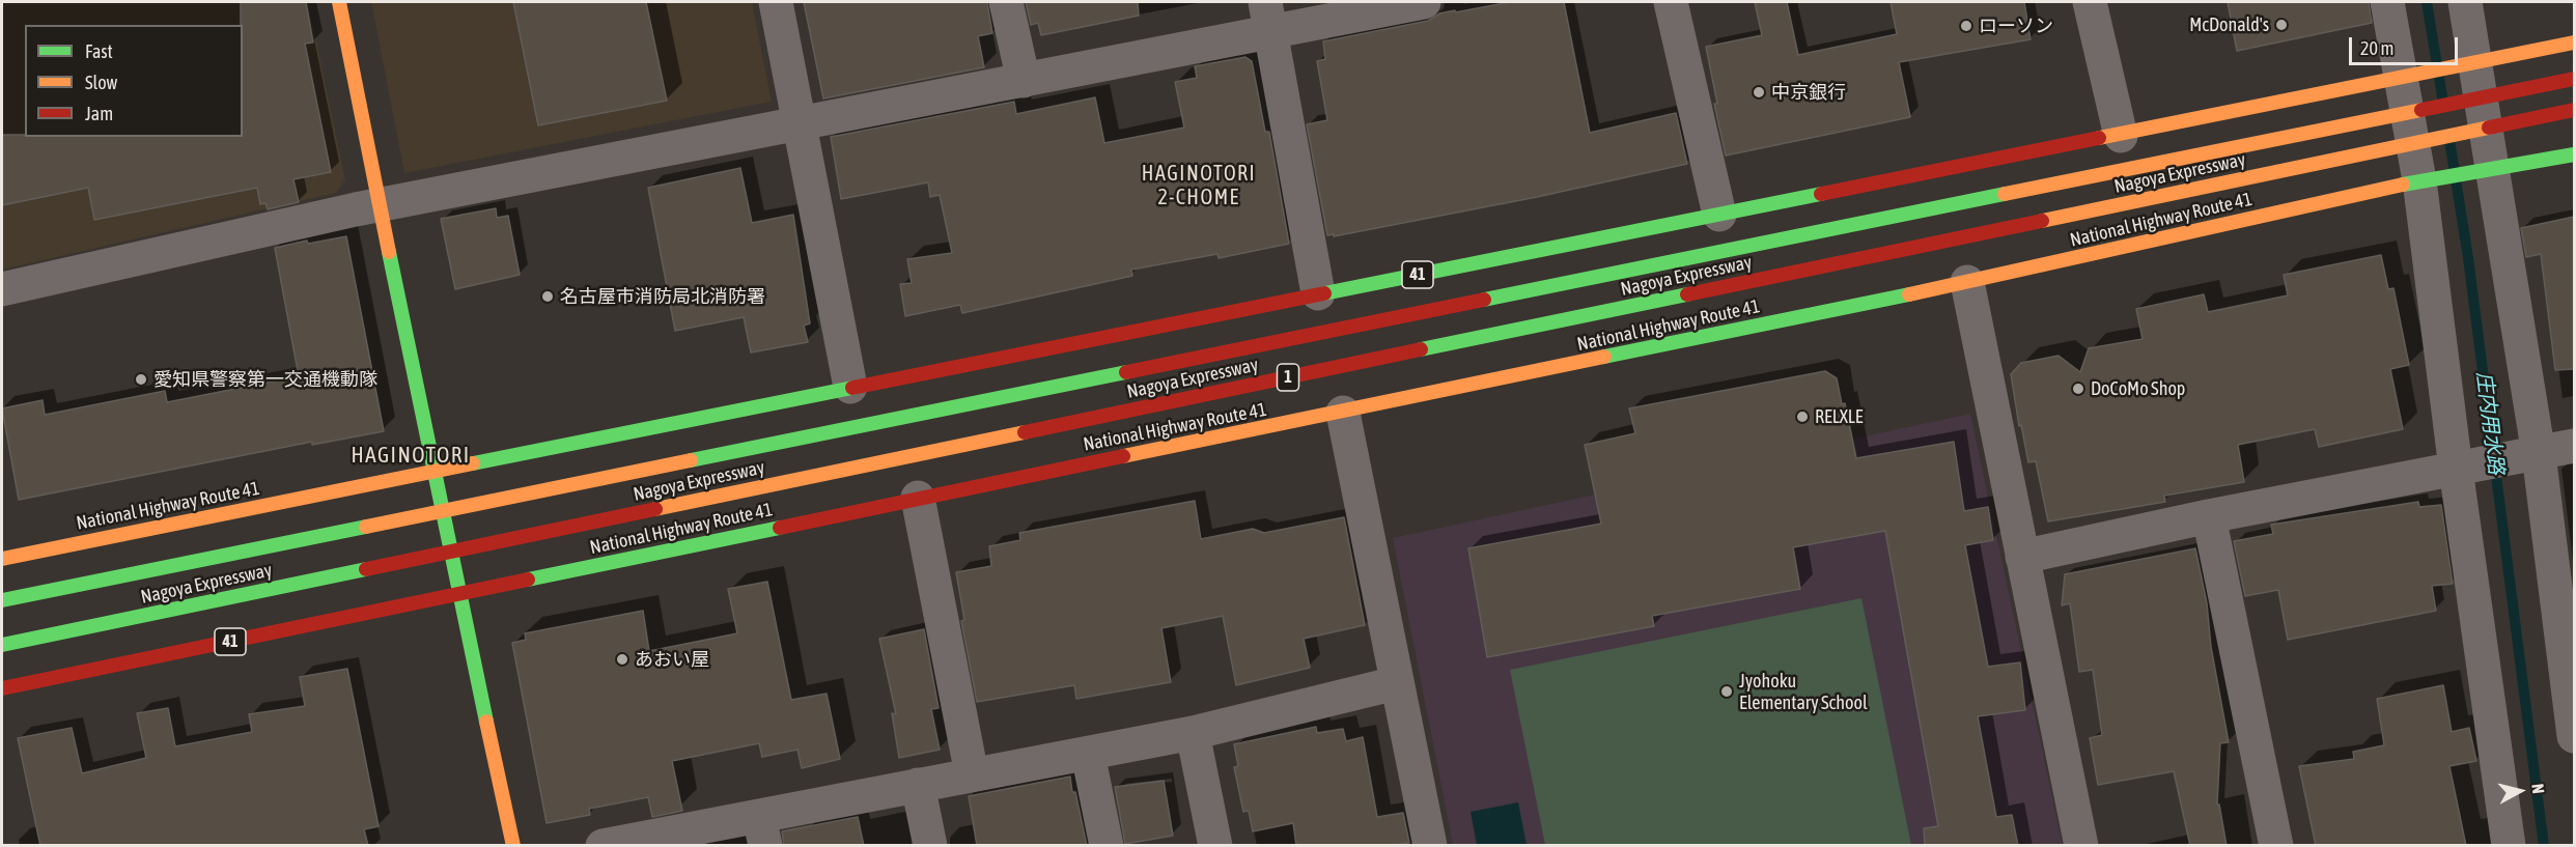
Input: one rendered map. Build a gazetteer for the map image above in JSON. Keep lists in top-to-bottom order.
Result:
{
  "streets": {
    "main road": [
      "Nagoya Expressway",
      "National Highway Route 41",
      "41",
      "1"
    ]
  },
  "districts": ["HAGINOTORI 2-CHOME", "HAGINOTORI"],
  "water": ["庄内用水路"],
  "places": [
    "McDonald's",
    "ローソン",
    "中京銀行",
    "名古屋市消防局北消防署",
    "愛知県警察第一交通機動隊",
    "DoCoMo Shop",
    "RELXLE",
    "あおい屋",
    "Jyohoku Elementary School"
  ],
  "legend": ["Fast", "Slow", "Jam"],
  "scale_bar": "20 m",
  "north": "right"
}
